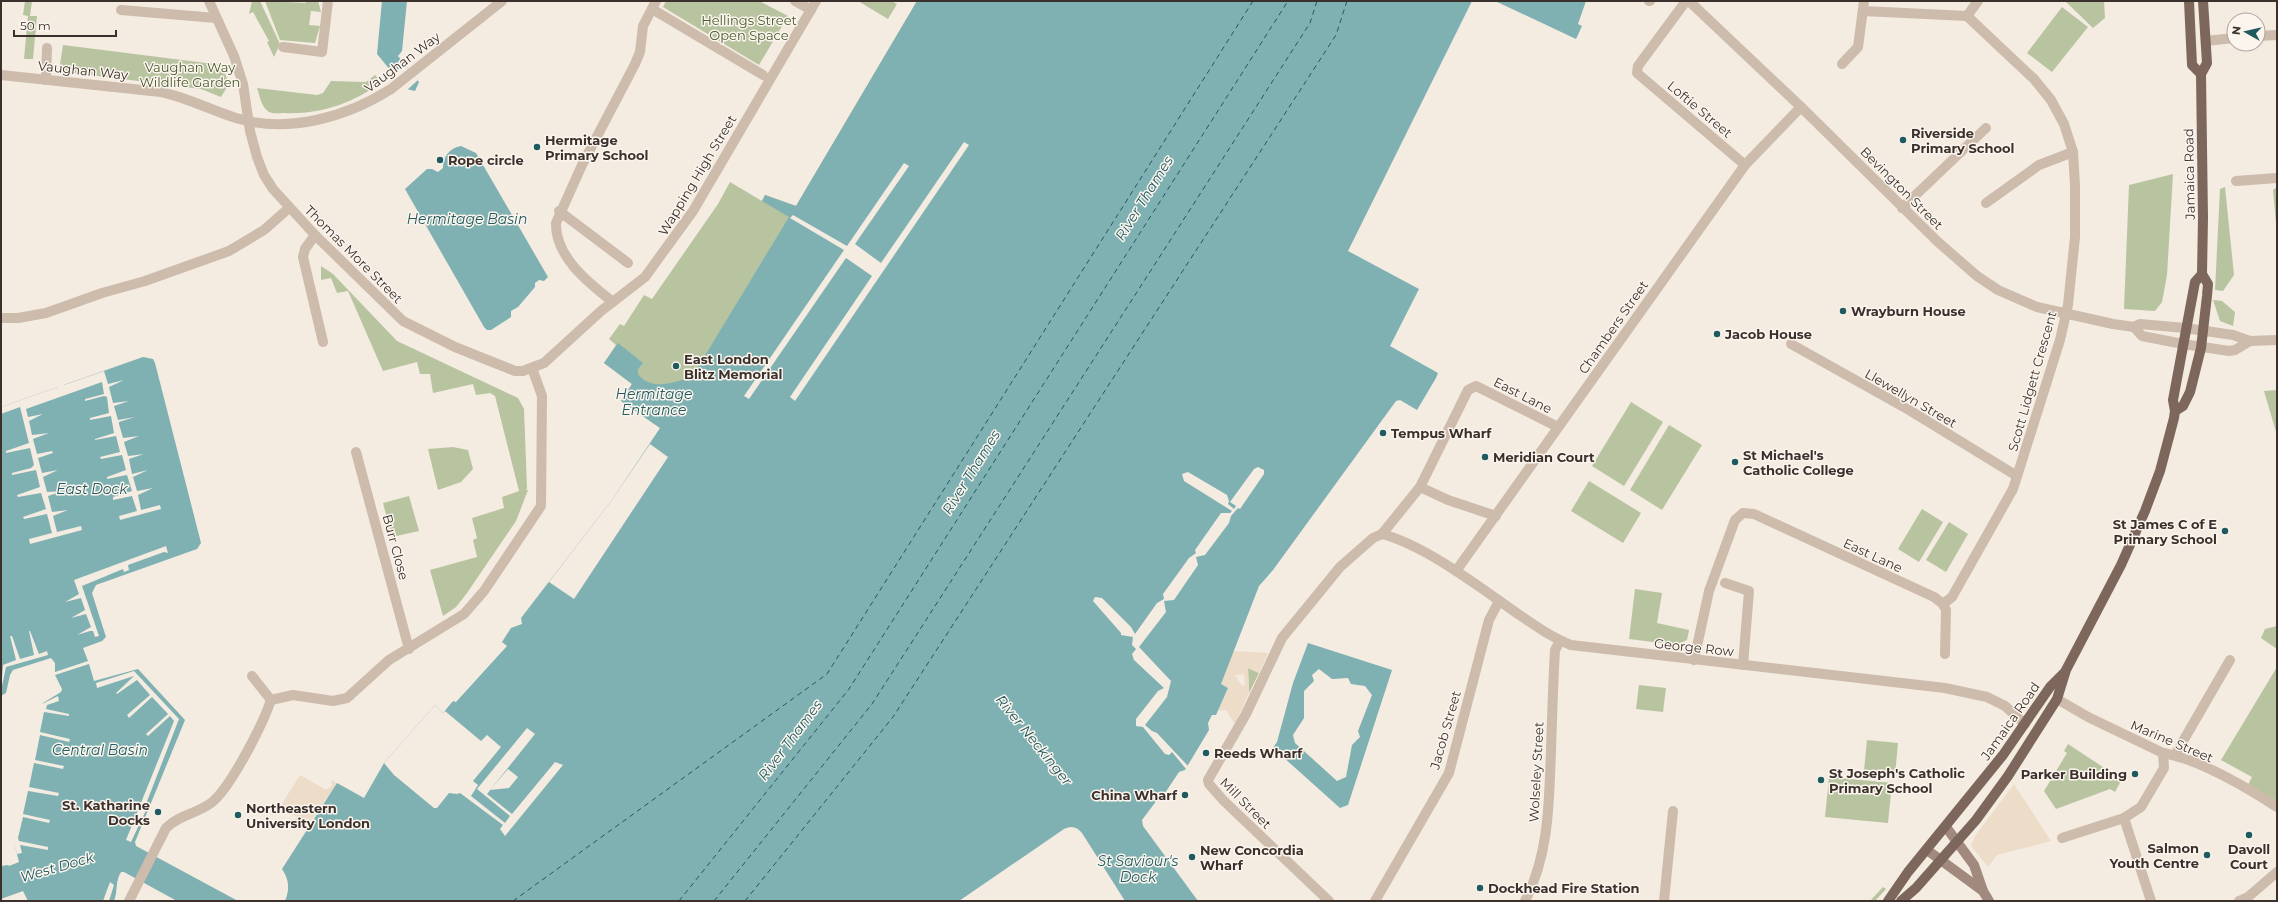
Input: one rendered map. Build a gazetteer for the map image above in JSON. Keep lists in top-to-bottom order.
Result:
{
  "streets": {
    "main road": ["Jamaica Road"],
    "street": [
      "Vaughan Way",
      "Loftie Street",
      "Wapping High Street",
      "Bevington Street",
      "Thomas More Street",
      "Chambers Street",
      "Scott Lidgett Crescent",
      "East Lane",
      "Llewellyn Street",
      "Burr Close",
      "George Row",
      "Jacob Street",
      "Marine Street",
      "Wolseley Street",
      "Mill Street"
    ]
  },
  "crossings": [
    ["Loftie Street", "Chambers Street"],
    ["Jamaica Road", "Bevington Street"],
    ["Jamaica Road", "George Row"],
    ["Jamaica Road", "Marine Street"],
    ["Wapping High Street", "Thomas More Street"],
    ["Bevington Street", "Chambers Street"],
    ["Bevington Street", "Scott Lidgett Crescent"],
    ["Chambers Street", "East Lane"],
    ["Chambers Street", "George Row"],
    ["Scott Lidgett Crescent", "East Lane"],
    ["Scott Lidgett Crescent", "Llewellyn Street"],
    ["East Lane", "George Row"],
    ["George Row", "Jacob Street"],
    ["George Row", "Wolseley Street"],
    ["George Row", "Mill Street"]
  ],
  "water": [
    "River Thames",
    "Hermitage Basin",
    "Hermitage Entrance",
    "East Dock",
    "River Neckinger",
    "Central Basin",
    "St Saviour's Dock",
    "West Dock"
  ],
  "parks": ["Hellings Street Open Space", "Vaughan Way Wildlife Garden"],
  "places": [
    "Riverside Primary School",
    "Hermitage Primary School",
    "Rope circle",
    "Wrayburn House",
    "Jacob House",
    "East London Blitz Memorial",
    "Tempus Wharf",
    "Meridian Court",
    "St Michael's Catholic College",
    "St James C of E Primary School",
    "Reeds Wharf",
    "Parker Building",
    "St Joseph's Catholic Primary School",
    "China Wharf",
    "St. Katharine Docks",
    "Northeastern University London",
    "Davoll Court",
    "Salmon Youth Centre",
    "New Concordia Wharf",
    "Dockhead Fire Station"
  ],
  "scale_bar": "50 m",
  "north": "left"
}
